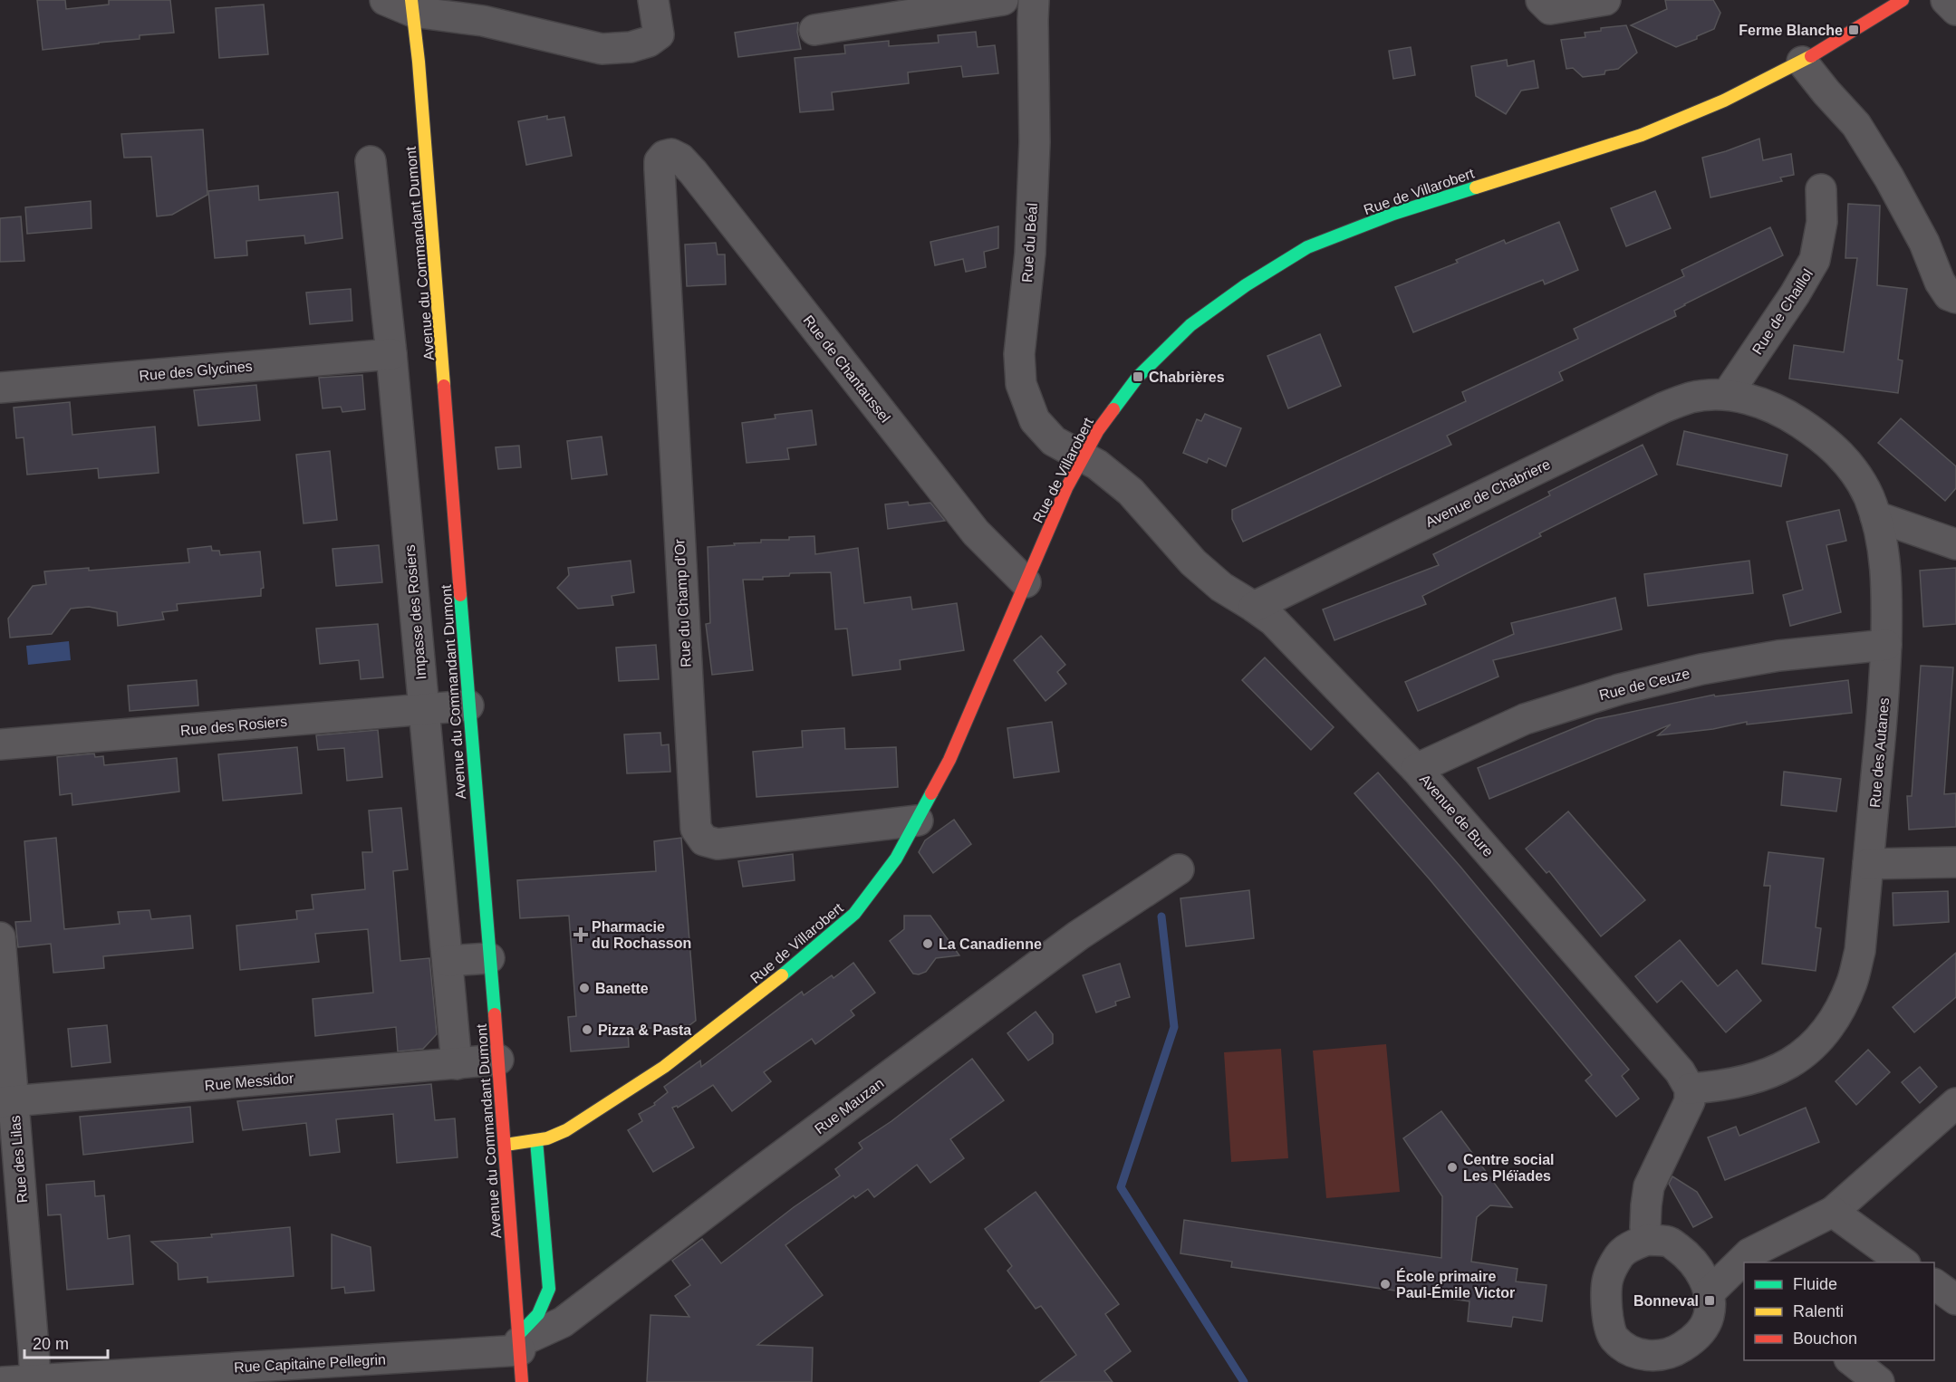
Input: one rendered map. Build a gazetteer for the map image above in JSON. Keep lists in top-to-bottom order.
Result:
{
  "streets": {
    "main road": ["Rue de Villarobert", "Avenue du Commandant Dumont"],
    "street": [
      "Rue du Béal",
      "Rue de Chaillol",
      "Rue de Chantaussel",
      "Rue des Glycines",
      "Avenue de Chabriere",
      "Rue du Champ d'Or",
      "Impasse des Rosiers",
      "Rue de Ceuze",
      "Rue des Rosiers",
      "Rue des Autanes",
      "Avenue de Bure",
      "Rue Messidor",
      "Rue Mauzan",
      "Rue des Lilas",
      "Rue Capitaine Pellegrin"
    ]
  },
  "crossings": [
    ["Rue de Villarobert", "Rue du Béal"],
    ["Rue de Villarobert", "Avenue du Commandant Dumont"],
    ["Rue de Villarobert", "Rue de Chantaussel"],
    ["Rue de Villarobert", "Rue du Champ d'Or"],
    ["Rue de Villarobert", "Avenue de Bure"],
    ["Rue du Béal", "Avenue de Bure"],
    ["Avenue du Commandant Dumont", "Rue des Rosiers"],
    ["Avenue du Commandant Dumont", "Rue Messidor"],
    ["Avenue du Commandant Dumont", "Rue Mauzan"],
    ["Avenue du Commandant Dumont", "Rue Capitaine Pellegrin"],
    ["Rue de Chaillol", "Avenue de Chabriere"],
    ["Rue de Chaillol", "Rue des Autanes"],
    ["Rue de Chantaussel", "Rue du Champ d'Or"],
    ["Rue des Glycines", "Impasse des Rosiers"],
    ["Avenue de Chabriere", "Rue des Autanes"],
    ["Avenue de Chabriere", "Avenue de Bure"],
    ["Impasse des Rosiers", "Rue des Rosiers"],
    ["Impasse des Rosiers", "Rue Messidor"],
    ["Rue de Ceuze", "Rue des Autanes"],
    ["Rue de Ceuze", "Avenue de Bure"],
    ["Rue des Autanes", "Avenue de Bure"],
    ["Rue Messidor", "Rue des Lilas"],
    ["Rue Mauzan", "Rue Capitaine Pellegrin"],
    ["Rue des Lilas", "Rue Capitaine Pellegrin"]
  ],
  "places": {
    "transit": ["Ferme Blanche", "Chabrières", "Bonneval"],
    "health": ["Pharmacie du Rochasson"],
    "other": [
      "La Canadienne",
      "Banette",
      "Pizza & Pasta",
      "Centre social Les Pléïades",
      "École primaire Paul-Émile Victor"
    ]
  },
  "legend": ["Fluide", "Ralenti", "Bouchon"],
  "scale_bar": "20 m"
}
